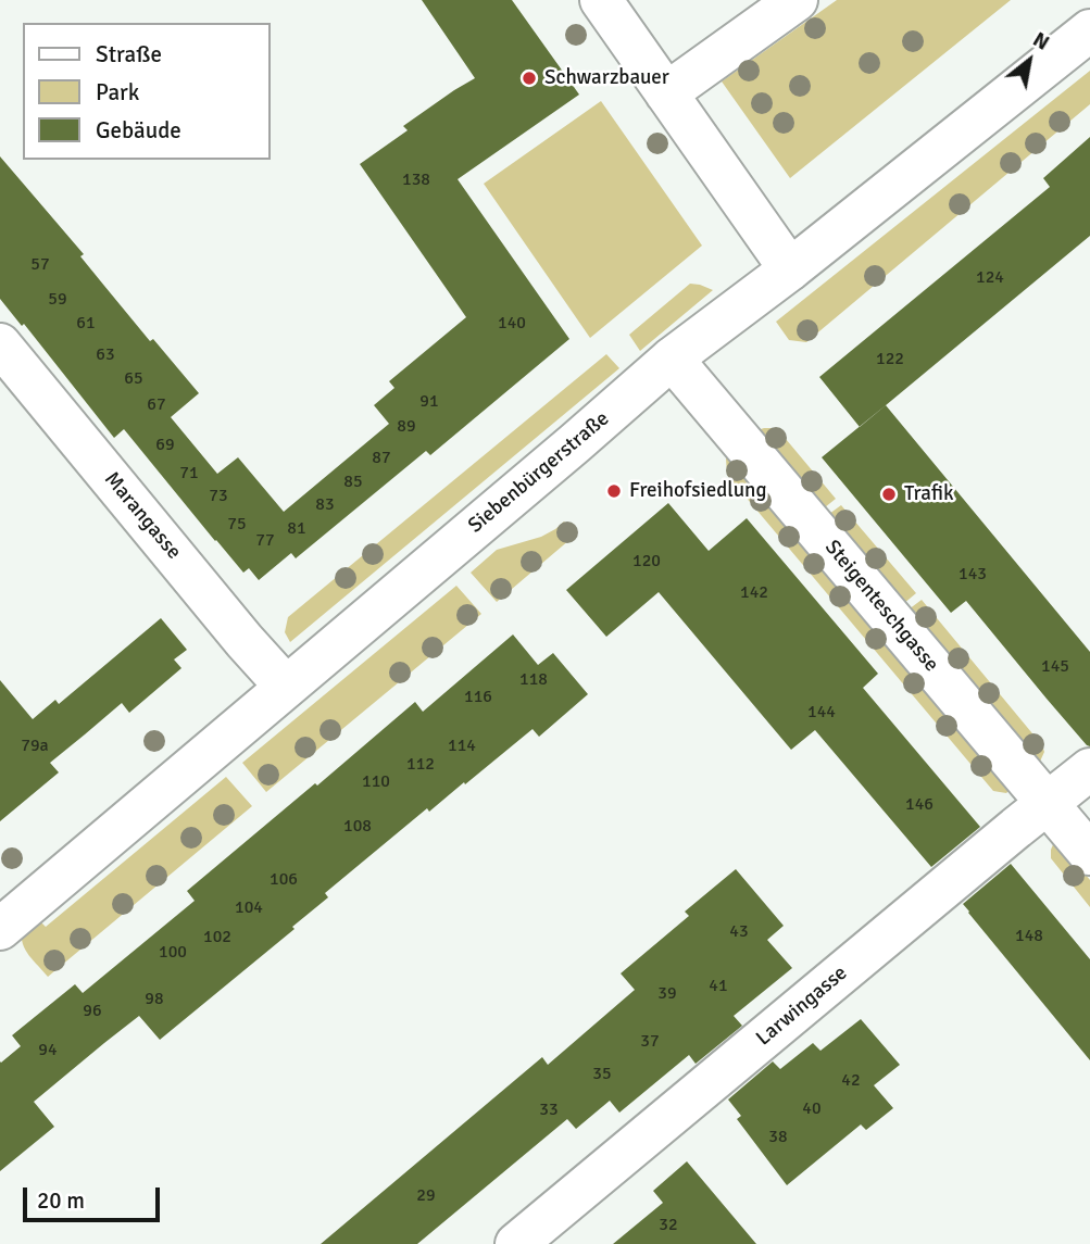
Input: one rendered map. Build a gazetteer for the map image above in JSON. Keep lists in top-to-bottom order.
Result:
{
  "streets": {
    "street": [
      "Siebenbürgerstraße",
      "Marangasse",
      "Steigenteschgasse",
      "Larwingasse"
    ]
  },
  "crossings": [
    ["Siebenbürgerstraße", "Marangasse"],
    ["Siebenbürgerstraße", "Steigenteschgasse"],
    ["Steigenteschgasse", "Larwingasse"]
  ],
  "places": ["Schwarzbauer", "Freihofsiedlung", "Trafik"],
  "house_numbers": [
    "138",
    "57",
    "124",
    "59",
    "61",
    "140",
    "63",
    "122",
    "65",
    "91",
    "67",
    "89",
    "69",
    "87",
    "71",
    "85",
    "73",
    "83",
    "75",
    "81",
    "77",
    "120",
    "143",
    "142",
    "145",
    "118",
    "116",
    "144",
    "79a",
    "114",
    "112",
    "110",
    "146",
    "108",
    "106",
    "104",
    "43",
    "148",
    "102",
    "100",
    "41",
    "39",
    "98",
    "96",
    "37",
    "94",
    "35",
    "42",
    "40",
    "33",
    "38",
    "29",
    "32"
  ],
  "legend": ["Straße", "Park", "Gebäude"],
  "scale_bar": "20 m",
  "north": "top right"
}
